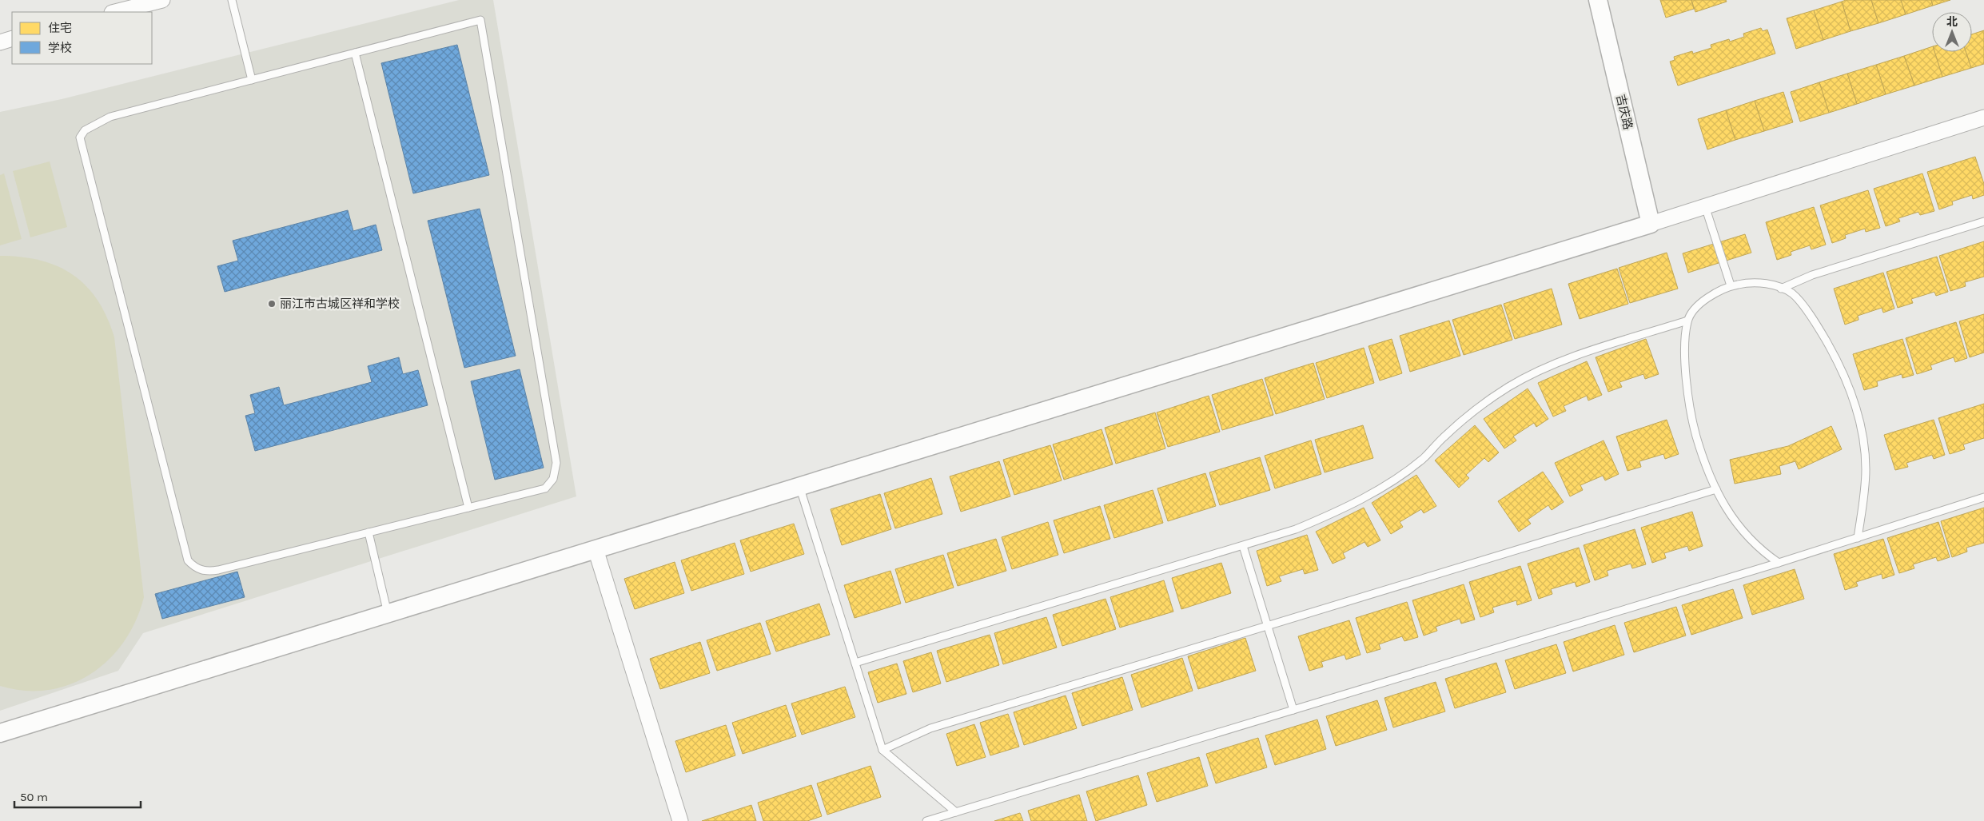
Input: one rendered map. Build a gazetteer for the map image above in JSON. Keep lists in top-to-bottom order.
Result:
{
  "streets": {
    "street": ["吉庆路"]
  },
  "places": ["丽江市古城区祥和学校"],
  "legend": ["住宅", "学校"],
  "scale_bar": "50 m",
  "north": "top"
}
